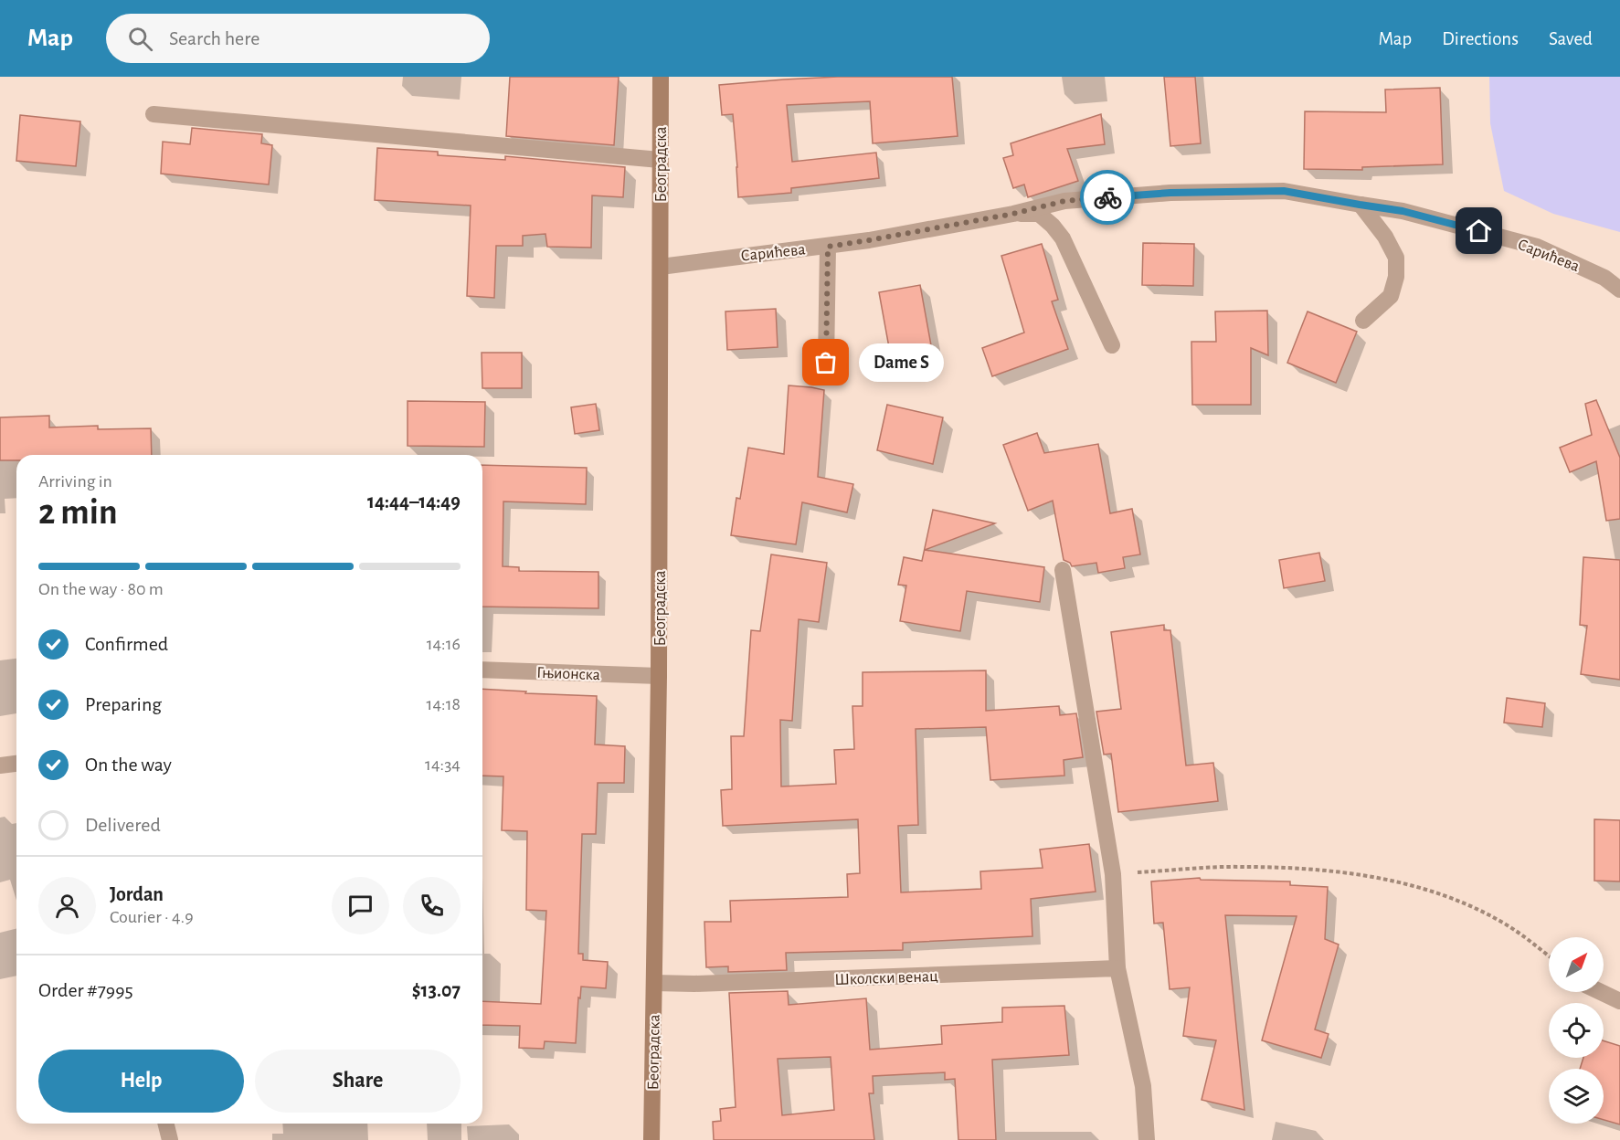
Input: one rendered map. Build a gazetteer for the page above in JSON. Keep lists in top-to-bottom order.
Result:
{
  "streets": {
    "main road": ["Београдска"],
    "street": ["Сарићева", "Гњионска", "Школски венац"]
  },
  "crossings": [
    ["Београдска", "Сарићева"],
    ["Београдска", "Гњионска"],
    ["Београдска", "Школски венац"]
  ],
  "places": ["Dame S"],
  "north": "top right",
  "page": {
    "header": "Map",
    "search": "Search here",
    "nav": ["Map", "Directions", "Saved"],
    "bubble": "Dame S",
    "heading": ["2 min", "Arriving in", "14:44–14:49"],
    "panel": [
      "Jordan",
      "Courier · 4.9",
      "Order #7995",
      "$13.07"
    ],
    "bar": "On the way · 80 m",
    "list": [
      ["Confirmed", "14:16"],
      ["Preparing", "14:18"],
      ["On the way", "14:34"],
      "Delivered"
    ],
    "buttons": ["Help", "Share"]
  }
}
